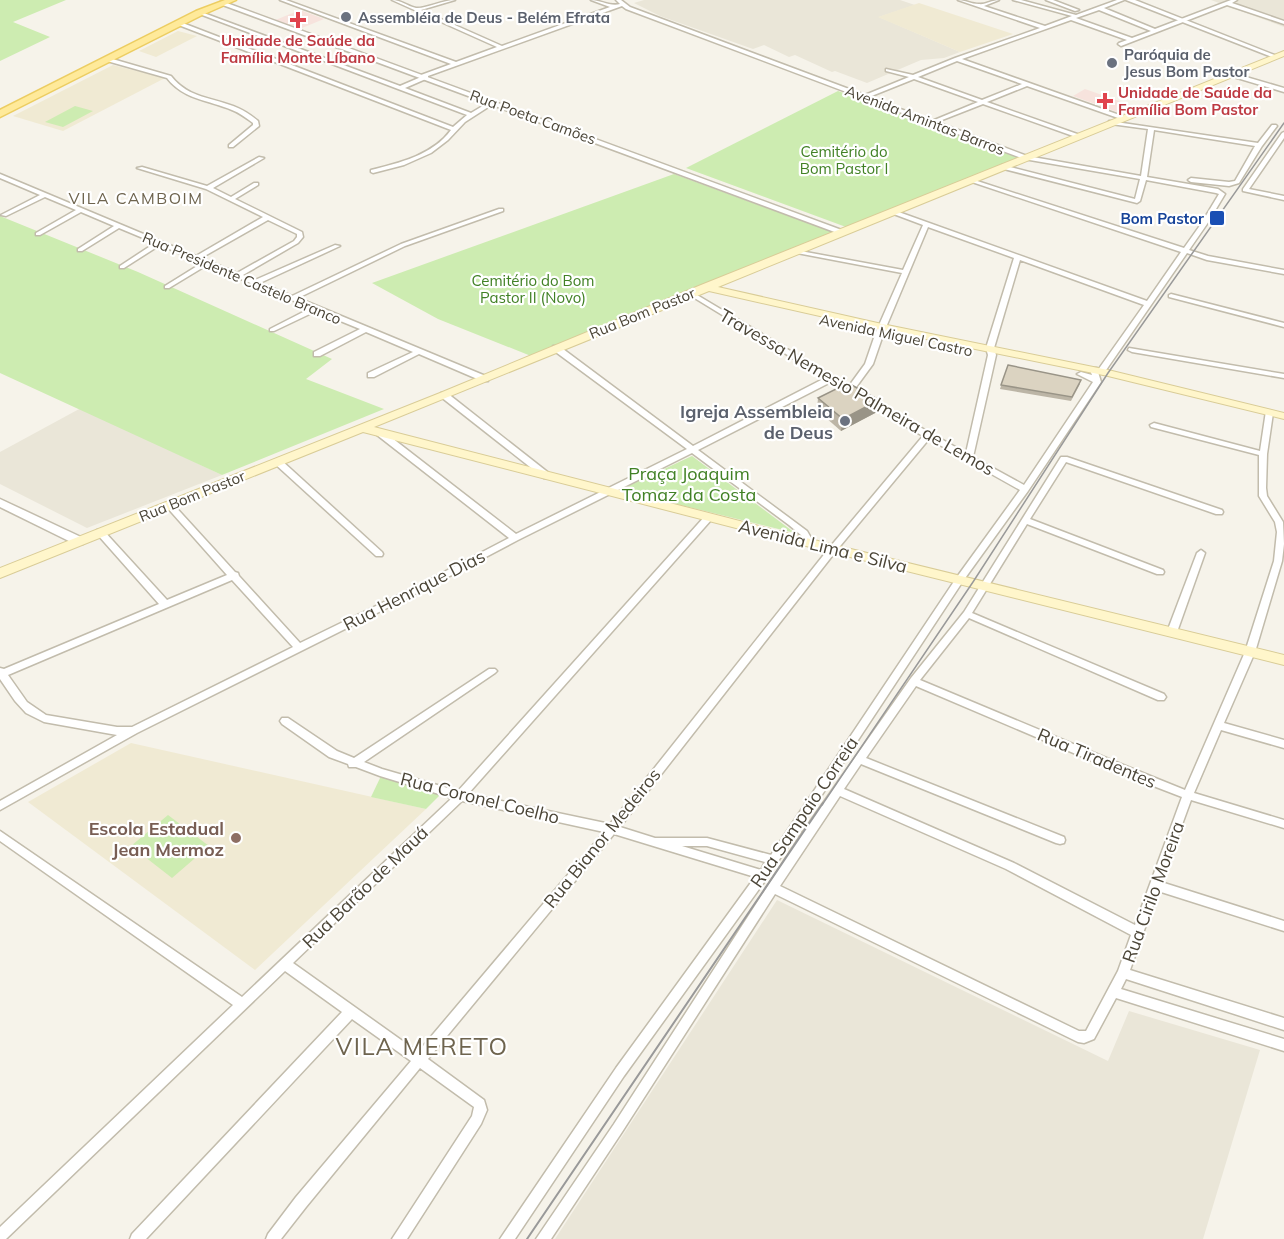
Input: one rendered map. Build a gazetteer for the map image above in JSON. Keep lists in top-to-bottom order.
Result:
{
  "streets": {
    "main road": ["Rua Bom Pastor", "Avenida Miguel Castro", "Avenida Lima e Silva"],
    "street": [
      "Rua Poeta Camões",
      "Avenida Amintas Barros",
      "Rua Presidente Castelo Branco",
      "Travessa Nemesio Palmeira de Lemos",
      "Rua Henrique Dias",
      "Rua Tiradentes",
      "Rua Coronel Coelho",
      "Rua Sampaio Correia",
      "Rua Bianor Medeiros",
      "Rua Barão de Mauá",
      "Rua Cirilo Moreira"
    ]
  },
  "crossings": [
    ["Rua Poeta Camões", "Rua Bom Pastor"],
    ["Avenida Amintas Barros", "Rua Bom Pastor"],
    ["Avenida Amintas Barros", "Rua Sampaio Correia"],
    ["Rua Presidente Castelo Branco", "Rua Bom Pastor"],
    ["Rua Bom Pastor", "Avenida Miguel Castro"],
    ["Rua Bom Pastor", "Travessa Nemesio Palmeira de Lemos"],
    ["Rua Bom Pastor", "Avenida Lima e Silva"],
    ["Avenida Miguel Castro", "Travessa Nemesio Palmeira de Lemos"],
    ["Avenida Miguel Castro", "Rua Sampaio Correia"],
    ["Travessa Nemesio Palmeira de Lemos", "Rua Henrique Dias"],
    ["Travessa Nemesio Palmeira de Lemos", "Rua Sampaio Correia"],
    ["Travessa Nemesio Palmeira de Lemos", "Rua Bianor Medeiros"],
    ["Avenida Lima e Silva", "Rua Henrique Dias"],
    ["Avenida Lima e Silva", "Rua Sampaio Correia"],
    ["Avenida Lima e Silva", "Rua Bianor Medeiros"],
    ["Avenida Lima e Silva", "Rua Barão de Mauá"],
    ["Avenida Lima e Silva", "Rua Cirilo Moreira"],
    ["Rua Tiradentes", "Rua Sampaio Correia"],
    ["Rua Tiradentes", "Rua Cirilo Moreira"],
    ["Rua Coronel Coelho", "Rua Sampaio Correia"],
    ["Rua Coronel Coelho", "Rua Bianor Medeiros"],
    ["Rua Coronel Coelho", "Rua Barão de Mauá"],
    ["Rua Sampaio Correia", "Rua Cirilo Moreira"]
  ],
  "districts": ["VILA CAMBOIM", "VILA MERETO"],
  "parks": ["Cemitério do Bom Pastor I", "Cemitério do Bom Pastor II (Novo)", "Praça Joaquim Tomaz da Costa"],
  "places": {
    "other": [
      "Assembléia de Deus - Belém Efrata",
      "Paróquia de Jesus Bom Pastor",
      "Igreja Assembleia de Deus",
      "Escola Estadual Jean Mermoz"
    ],
    "health": ["Unidade de Saúde da Família Monte Líbano", "Unidade de Saúde da Família Bom Pastor"],
    "transit": ["Bom Pastor"]
  }
}
